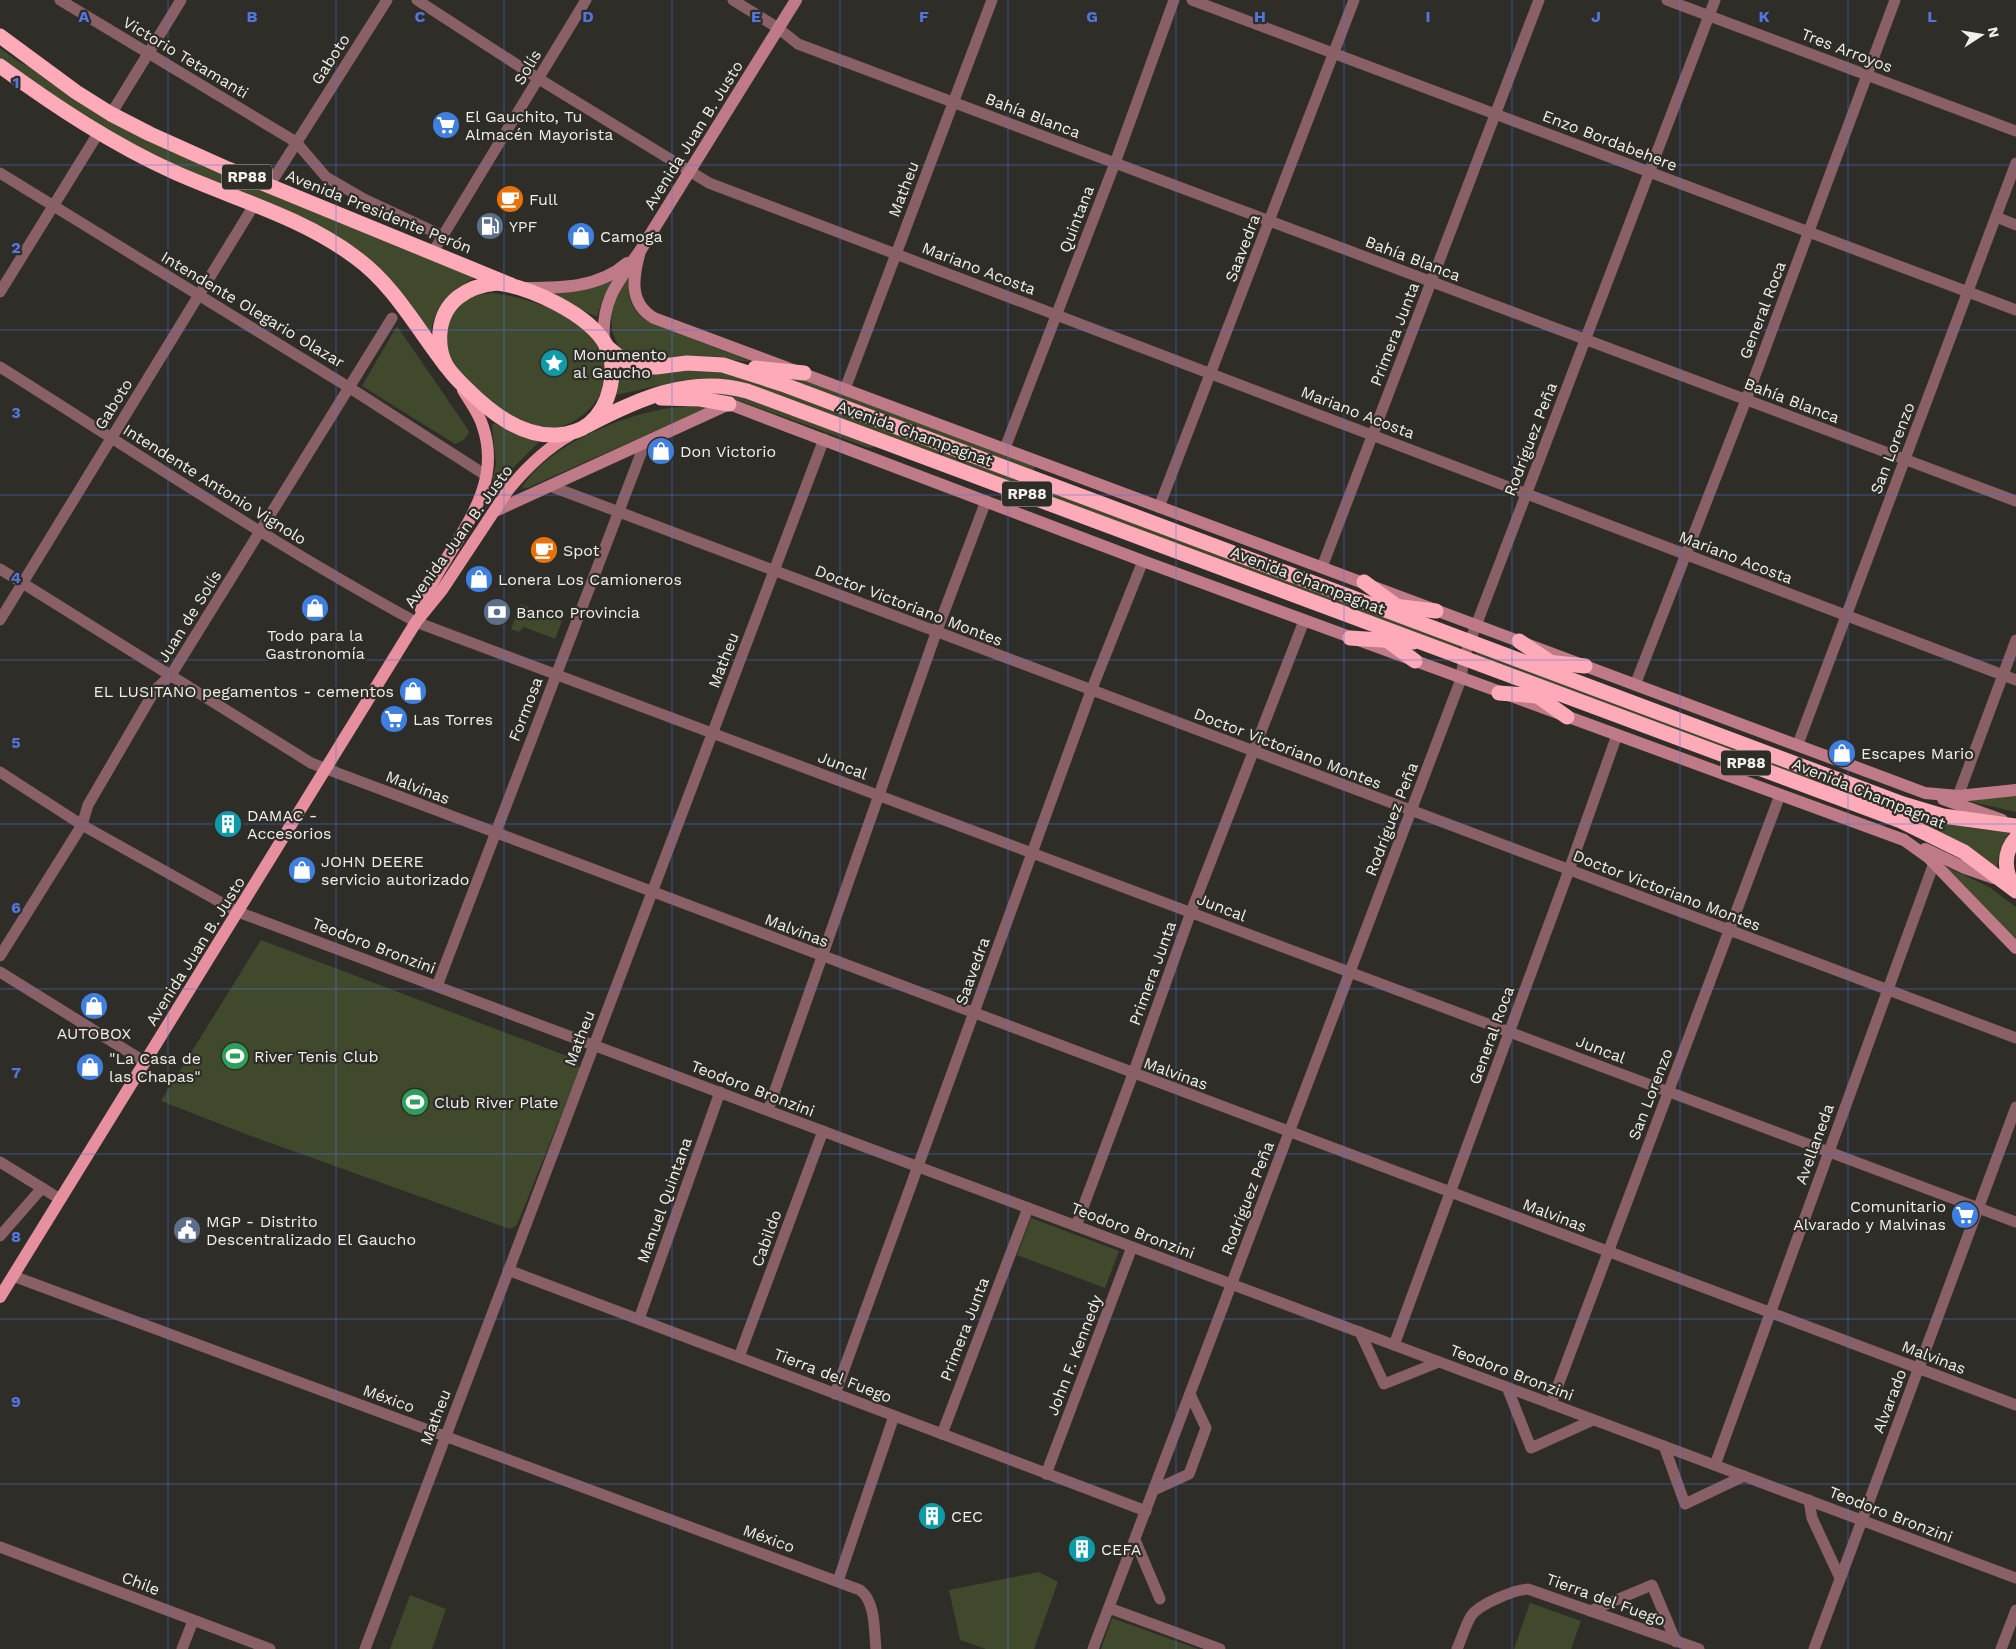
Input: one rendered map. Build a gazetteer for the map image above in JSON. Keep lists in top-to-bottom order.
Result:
{
  "streets": {
    "highway": ["RP88", "Avenida Presidente Perón", "Avenida Champagnat"],
    "main road": ["Avenida Juan B. Justo"],
    "street": [
      "Tres Arroyos",
      "Victorio Tetamanti",
      "Gaboto",
      "Solís",
      "Bahía Blanca",
      "Enzo Bordabehere",
      "Matheu",
      "Quintana",
      "Saavedra",
      "Mariano Acosta",
      "Intendente Olegario Olazar",
      "General Roca",
      "Primera Junta",
      "Rodríguez Peña",
      "San Lorenzo",
      "Intendente Antonio Vignolo",
      "Doctor Victoriano Montes",
      "Juan de Solís",
      "Formosa",
      "Juncal",
      "Malvinas",
      "Teodoro Bronzini",
      "Avellaneda",
      "Manuel Quintana",
      "Cabildo",
      "John F. Kennedy",
      "Tierra del Fuego",
      "México",
      "Alvarado",
      "Chile"
    ]
  },
  "crossings": [
    ["Tres Arroyos", "General Roca"],
    ["Tres Arroyos", "Rodríguez Peña"],
    ["Victorio Tetamanti", "Gaboto"],
    ["Victorio Tetamanti", "Solís"],
    ["Gaboto", "RP88"],
    ["Gaboto", "Avenida Presidente Perón"],
    ["Gaboto", "Intendente Olegario Olazar"],
    ["Gaboto", "Intendente Antonio Vignolo"],
    ["Gaboto", "Malvinas"],
    ["Solís", "Avenida Presidente Perón"],
    ["Solís", "Mariano Acosta"],
    ["Bahía Blanca", "Avenida Juan B. Justo"],
    ["Bahía Blanca", "Matheu"],
    ["Bahía Blanca", "Quintana"],
    ["Bahía Blanca", "Saavedra"],
    ["Bahía Blanca", "General Roca"],
    ["Bahía Blanca", "Primera Junta"],
    ["Bahía Blanca", "Rodríguez Peña"],
    ["Bahía Blanca", "San Lorenzo"],
    ["Avenida Juan B. Justo", "RP88"],
    ["Avenida Juan B. Justo", "Avenida Presidente Perón"],
    ["Avenida Juan B. Justo", "Mariano Acosta"],
    ["Avenida Juan B. Justo", "Intendente Olegario Olazar"],
    ["Avenida Juan B. Justo", "Avenida Champagnat"],
    ["Avenida Juan B. Justo", "Intendente Antonio Vignolo"],
    ["Avenida Juan B. Justo", "Juncal"],
    ["Avenida Juan B. Justo", "Malvinas"],
    ["Avenida Juan B. Justo", "Teodoro Bronzini"],
    ["Avenida Juan B. Justo", "México"],
    ["Enzo Bordabehere", "Saavedra"],
    ["Enzo Bordabehere", "General Roca"],
    ["Enzo Bordabehere", "Primera Junta"],
    ["Enzo Bordabehere", "Rodríguez Peña"],
    ["Enzo Bordabehere", "San Lorenzo"],
    ["RP88", "Avenida Presidente Perón"],
    ["RP88", "Avenida Champagnat"],
    ["Matheu", "Mariano Acosta"],
    ["Matheu", "Avenida Champagnat"],
    ["Matheu", "Doctor Victoriano Montes"],
    ["Matheu", "Juncal"],
    ["Matheu", "Malvinas"],
    ["Matheu", "Teodoro Bronzini"],
    ["Matheu", "Tierra del Fuego"],
    ["Matheu", "México"],
    ["Avenida Presidente Perón", "Avenida Champagnat"],
    ["Quintana", "Mariano Acosta"],
    ["Quintana", "Avenida Champagnat"],
    ["Saavedra", "Mariano Acosta"],
    ["Saavedra", "Avenida Champagnat"],
    ["Saavedra", "Doctor Victoriano Montes"],
    ["Saavedra", "Juncal"],
    ["Saavedra", "Malvinas"],
    ["Saavedra", "Teodoro Bronzini"],
    ["Saavedra", "Tierra del Fuego"],
    ["Mariano Acosta", "General Roca"],
    ["Mariano Acosta", "Primera Junta"],
    ["Mariano Acosta", "Rodríguez Peña"],
    ["Mariano Acosta", "San Lorenzo"],
    ["Intendente Olegario Olazar", "Juan de Solís"],
    ["General Roca", "Avenida Champagnat"],
    ["General Roca", "Doctor Victoriano Montes"],
    ["General Roca", "Juncal"],
    ["General Roca", "Malvinas"],
    ["General Roca", "Teodoro Bronzini"],
    ["Primera Junta", "Avenida Champagnat"],
    ["Primera Junta", "Doctor Victoriano Montes"],
    ["Primera Junta", "Juncal"],
    ["Primera Junta", "Malvinas"],
    ["Primera Junta", "Teodoro Bronzini"],
    ["Primera Junta", "Tierra del Fuego"],
    ["Avenida Champagnat", "Rodríguez Peña"],
    ["Avenida Champagnat", "San Lorenzo"],
    ["Avenida Champagnat", "Avellaneda"],
    ["Rodríguez Peña", "Doctor Victoriano Montes"],
    ["Rodríguez Peña", "Juncal"],
    ["Rodríguez Peña", "Malvinas"],
    ["Rodríguez Peña", "Teodoro Bronzini"],
    ["Rodríguez Peña", "Tierra del Fuego"],
    ["San Lorenzo", "Doctor Victoriano Montes"],
    ["San Lorenzo", "Juncal"],
    ["San Lorenzo", "Malvinas"],
    ["San Lorenzo", "Teodoro Bronzini"],
    ["Intendente Antonio Vignolo", "Juan de Solís"],
    ["Intendente Antonio Vignolo", "Juncal"],
    ["Doctor Victoriano Montes", "Formosa"],
    ["Doctor Victoriano Montes", "Avellaneda"],
    ["Juan de Solís", "Malvinas"],
    ["Juan de Solís", "Teodoro Bronzini"],
    ["Formosa", "Juncal"],
    ["Formosa", "Malvinas"],
    ["Formosa", "Teodoro Bronzini"],
    ["Juncal", "Avellaneda"],
    ["Juncal", "Alvarado"],
    ["Malvinas", "Avellaneda"],
    ["Malvinas", "Alvarado"],
    ["Teodoro Bronzini", "Avellaneda"],
    ["Teodoro Bronzini", "Manuel Quintana"],
    ["Teodoro Bronzini", "Cabildo"],
    ["Teodoro Bronzini", "John F. Kennedy"],
    ["Teodoro Bronzini", "Alvarado"],
    ["Manuel Quintana", "Tierra del Fuego"],
    ["Cabildo", "Tierra del Fuego"],
    ["John F. Kennedy", "Tierra del Fuego"]
  ],
  "places": {
    "supermarket": ["El Gauchito, Tu Almacén Mayorista", "Las Torres", "Comunitario Alvarado y Malvinas"],
    "cafe": ["Full", "Spot"],
    "fuel station": ["YPF"],
    "shop": [
      "Camoga",
      "Don Victorio",
      "Lonera Los Camioneros",
      "Todo para la Gastronomía",
      "EL LUSITANO pegamentos - cementos",
      "Escapes Mario",
      "JOHN DEERE servicio autorizado",
      "AUTOBOX",
      "\"La Casa de las Chapas\""
    ],
    "place": ["Monumento al Gaucho"],
    "bank": ["Banco Provincia"],
    "building": ["DAMAC - Accesorios", "CEC", "CEFA"],
    "sports": ["River Tenis Club", "Club River Plate"],
    "public building": ["MGP - Distrito Descentralizado El Gaucho"]
  },
  "north": "right",
  "grid": {
    "columns": [
      "A",
      "B",
      "C",
      "D",
      "E",
      "F",
      "G",
      "H",
      "I",
      "J",
      "K",
      "L"
    ],
    "rows": [
      "1",
      "2",
      "3",
      "4",
      "5",
      "6",
      "7",
      "8",
      "9"
    ]
  }
}
